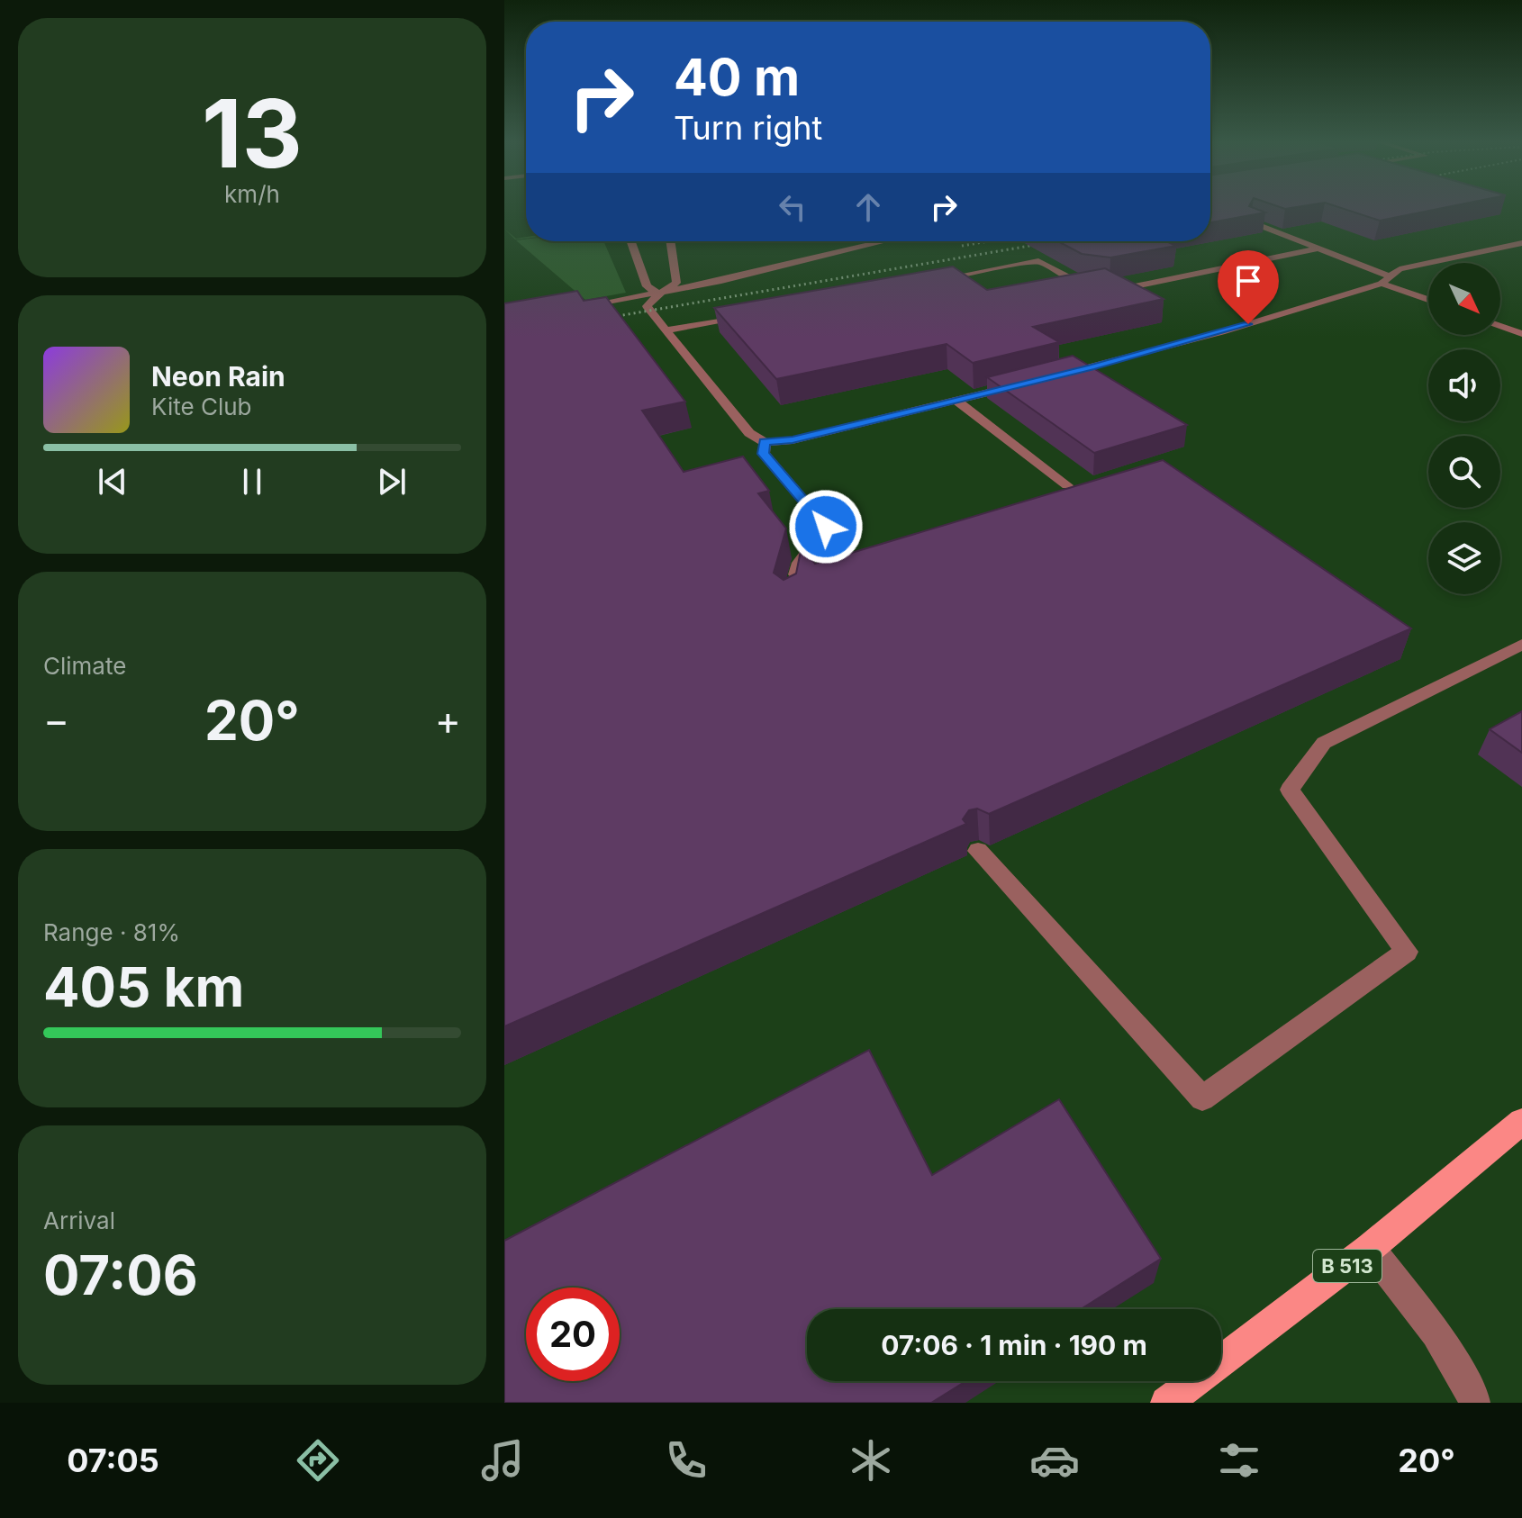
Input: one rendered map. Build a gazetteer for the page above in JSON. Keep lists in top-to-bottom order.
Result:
{
  "streets": {
    "main road": ["B 513"]
  },
  "north": "bottom right",
  "page": {
    "tile": [
      ["13", "km/h"],
      "Climate",
      ["Range · 81%", "405 km"],
      ["Arrival", "07:06"]
    ],
    "turn": ["40 m", "Turn right"],
    "song": ["Neon Rain", "Kite Club"],
    "heat": ["−", "20°", "+"],
    "limit": "20",
    "trip": "07:06 · 1 min · 190 m",
    "tabs": ["07:05", "20°"]
  }
}
